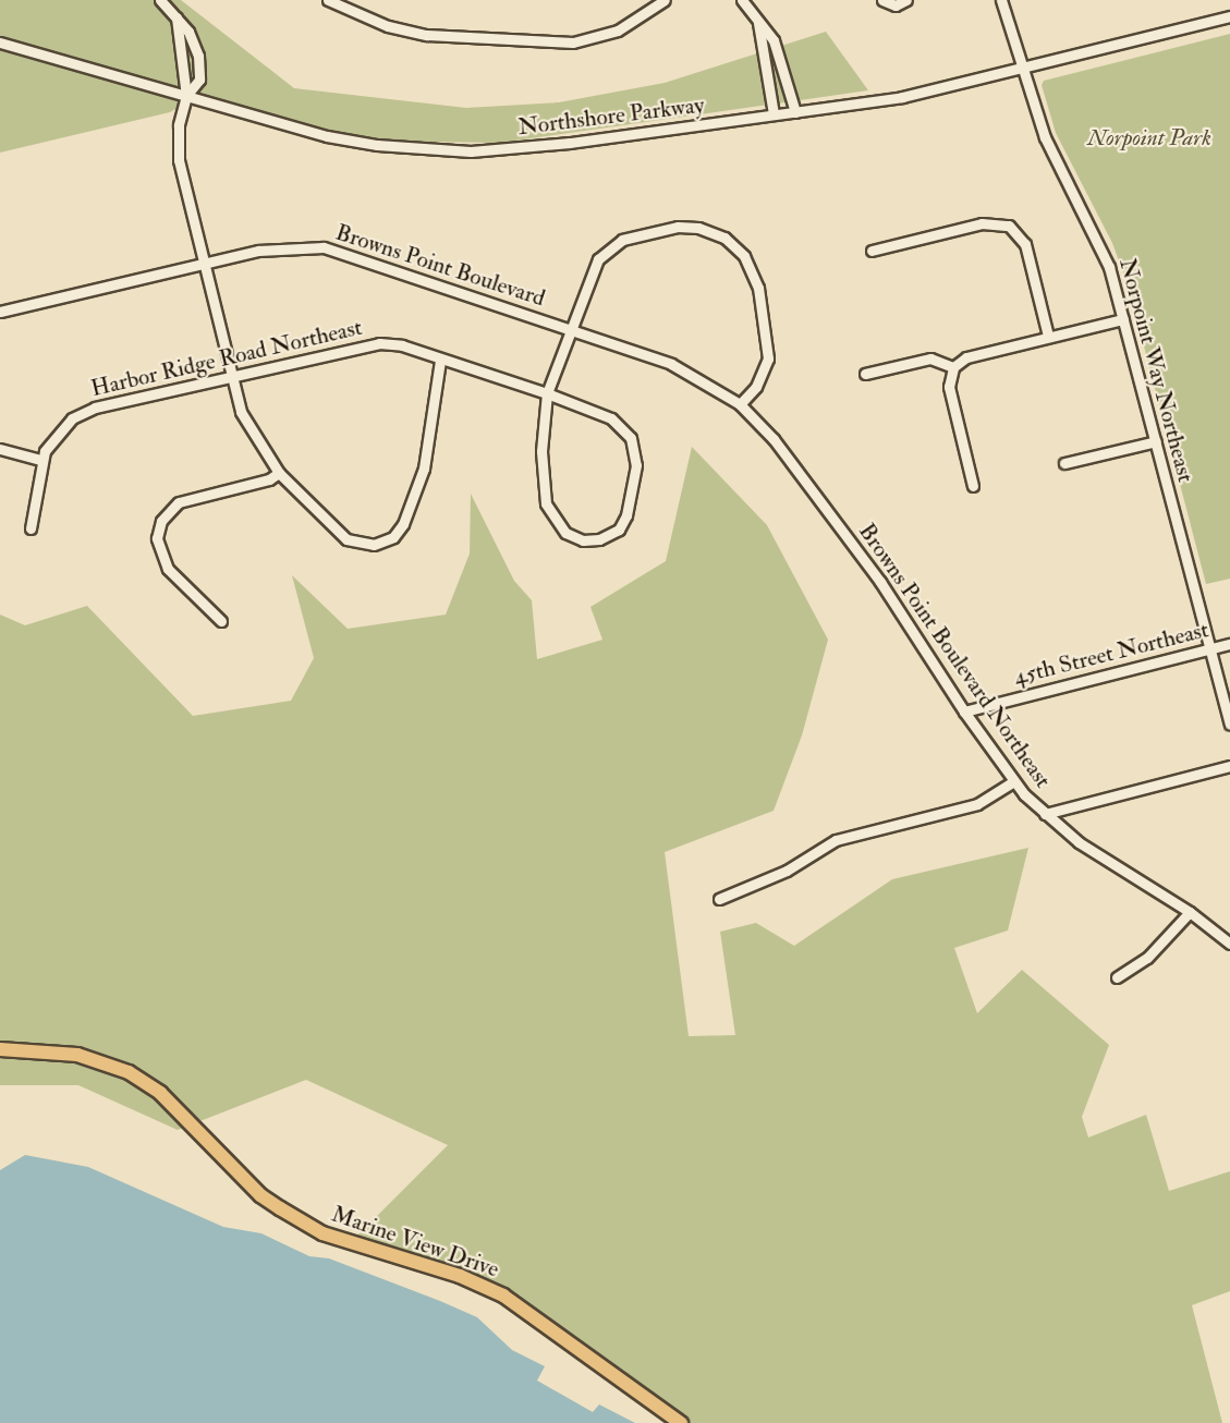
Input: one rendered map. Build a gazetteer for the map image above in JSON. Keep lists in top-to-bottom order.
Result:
{
  "streets": {
    "main road": ["Marine View Drive"],
    "street": [
      "Northshore Parkway",
      "Browns Point Boulevard",
      "Harbor Ridge Road Northeast",
      "Norpoint Way Northeast",
      "45th Street Northeast",
      "Browns Point Boulevard Northeast"
    ]
  },
  "crossings": [
    ["Northshore Parkway", "Norpoint Way Northeast"],
    ["Browns Point Boulevard", "Browns Point Boulevard Northeast"],
    ["Norpoint Way Northeast", "45th Street Northeast"],
    ["45th Street Northeast", "Browns Point Boulevard Northeast"]
  ],
  "parks": ["Norpoint Park"]
}
